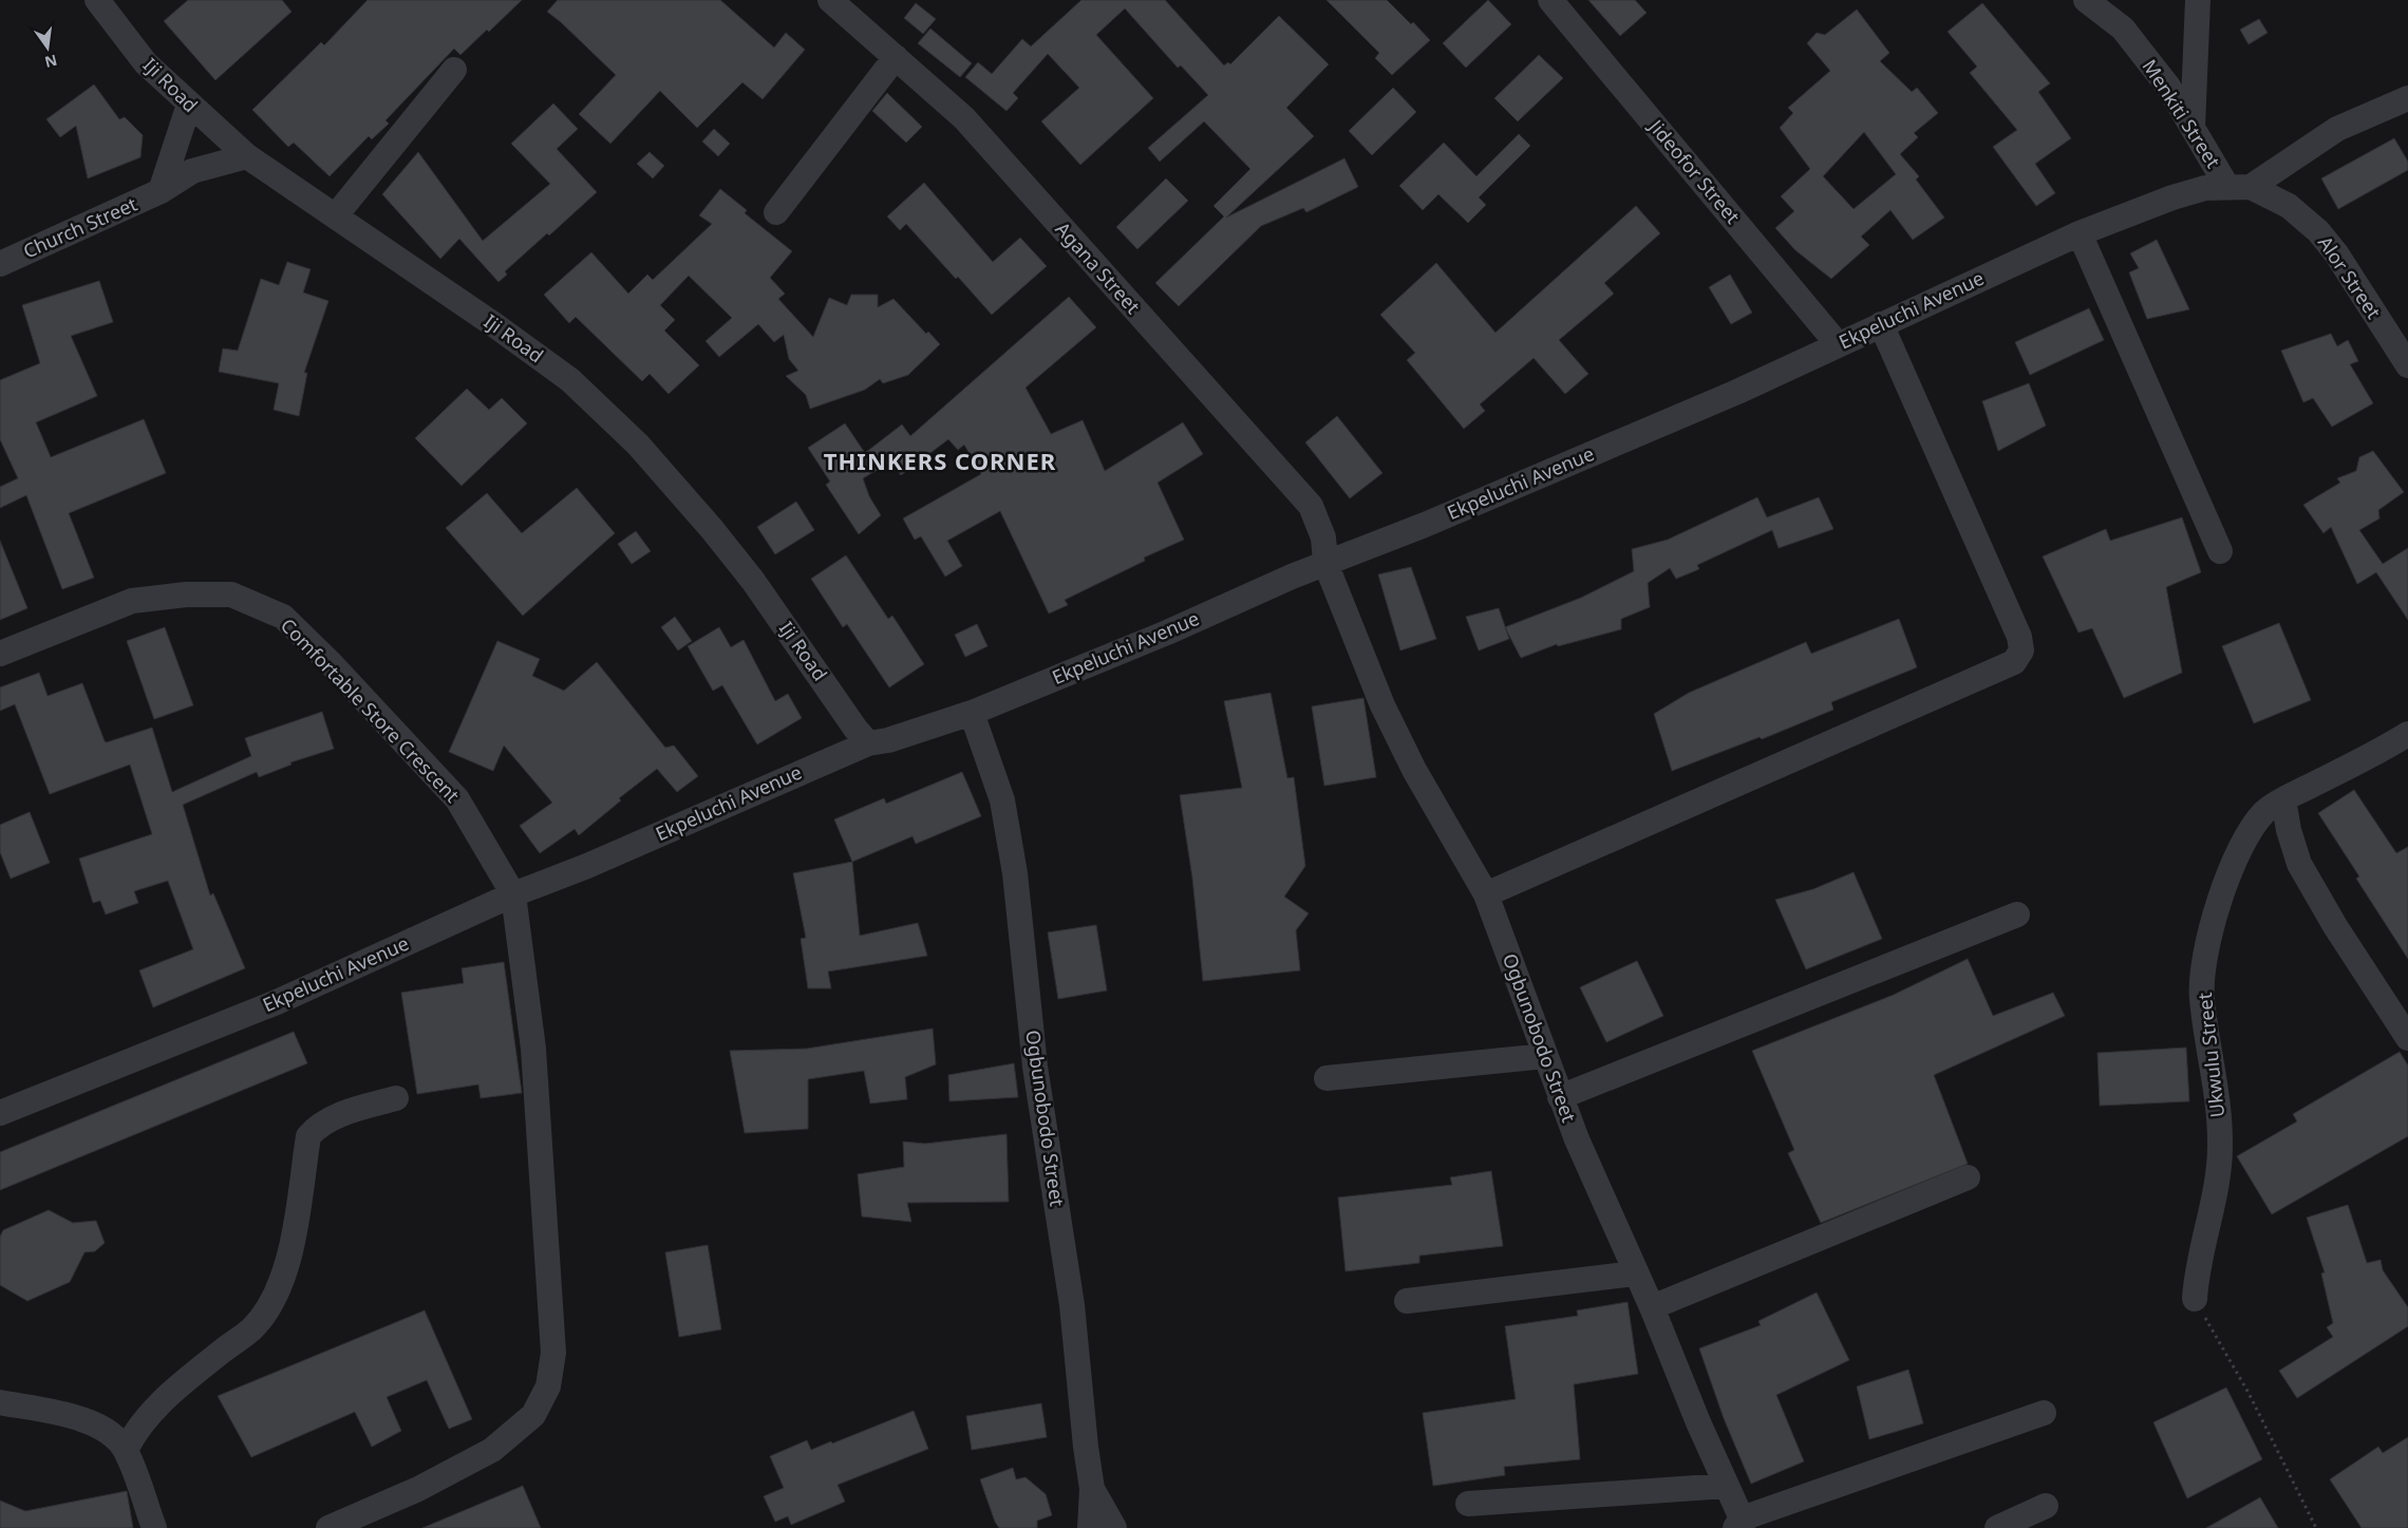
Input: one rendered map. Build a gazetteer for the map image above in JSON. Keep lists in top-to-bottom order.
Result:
{
  "streets": {
    "street": [
      "Iji Road",
      "Menkiti Street",
      "Jideofor Street",
      "Church Street",
      "Agana Street",
      "Alor Street",
      "Ekpeluchi Avenue",
      "Comfortable Store Crescent",
      "Ogbunobodo Street",
      "Ukwulu Street"
    ]
  },
  "crossings": [
    ["Iji Road", "Church Street"],
    ["Iji Road", "Ekpeluchi Avenue"],
    ["Menkiti Street", "Alor Street"],
    ["Menkiti Street", "Ekpeluchi Avenue"],
    ["Jideofor Street", "Ekpeluchi Avenue"],
    ["Agana Street", "Ekpeluchi Avenue"],
    ["Agana Street", "Ogbunobodo Street"],
    ["Alor Street", "Ekpeluchi Avenue"],
    ["Ekpeluchi Avenue", "Comfortable Store Crescent"],
    ["Ekpeluchi Avenue", "Ogbunobodo Street"]
  ],
  "districts": ["THINKERS CORNER"],
  "north": "bottom"
}
